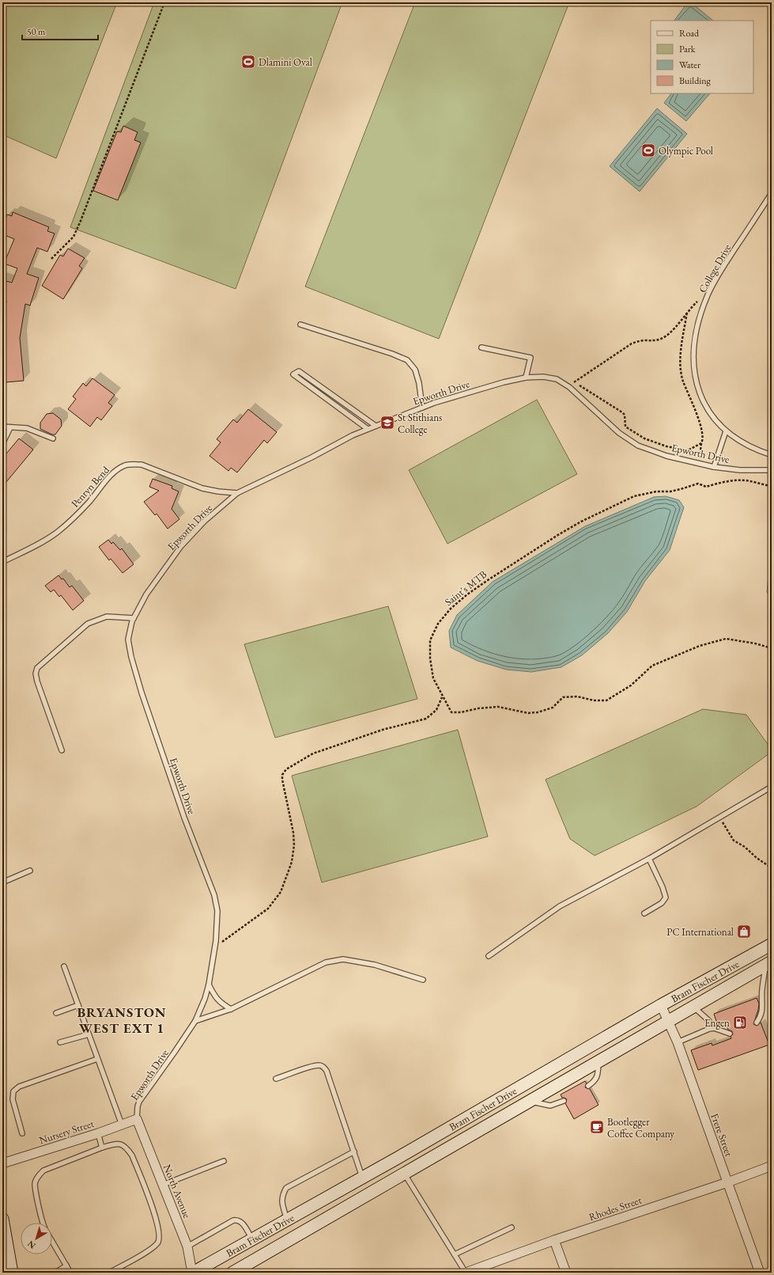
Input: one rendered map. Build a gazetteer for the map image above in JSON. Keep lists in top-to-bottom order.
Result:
{
  "streets": {
    "main road": ["Bram Fischer Drive"],
    "street": [
      "Nursery Street",
      "Frere Street",
      "North Avenue",
      "Rhodes Street"
    ],
    "lane": ["College Drive", "Epworth Drive", "Penryn Bend"],
    "path": ["Saint's MTB"]
  },
  "crossings": [
    ["Epworth Drive", "Penryn Bend"],
    ["Epworth Drive", "Nursery Street"],
    ["Epworth Drive", "North Avenue"],
    ["Bram Fischer Drive", "Frere Street"],
    ["Bram Fischer Drive", "North Avenue"],
    ["Nursery Street", "North Avenue"],
    ["Frere Street", "Rhodes Street"]
  ],
  "districts": ["BRYANSTON WEST EXT 1"],
  "places": {
    "sports": ["Dlamini Oval", "Olympic Pool"],
    "school or university": ["St Stithians College"],
    "shop": ["PC International"],
    "fuel station": ["Engen"],
    "cafe": ["Bootlegger Coffee Company"]
  },
  "legend": [
    "Road",
    "Park",
    "Water",
    "Building"
  ],
  "scale_bar": "50 m",
  "north": "bottom left"
}
